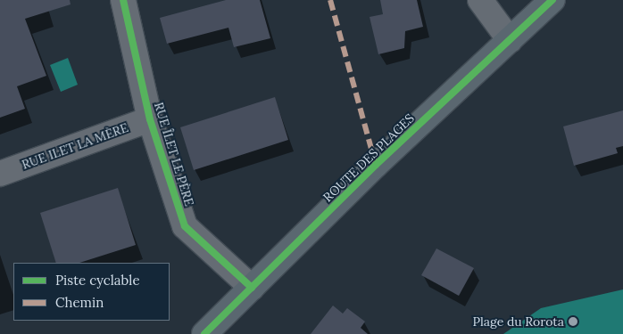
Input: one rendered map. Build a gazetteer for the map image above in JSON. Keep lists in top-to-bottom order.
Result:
{
  "streets": {
    "street": ["RUE ILET LA MÈRE", "RUE ÎLET LE PÈRE", "ROUTE DES PLAGES"]
  },
  "crossings": [
    ["RUE ILET LA MÈRE", "RUE ÎLET LE PÈRE"],
    ["RUE ÎLET LE PÈRE", "ROUTE DES PLAGES"]
  ],
  "places": ["Plage du Rorota"],
  "legend": ["Piste cyclable", "Chemin"]
}
